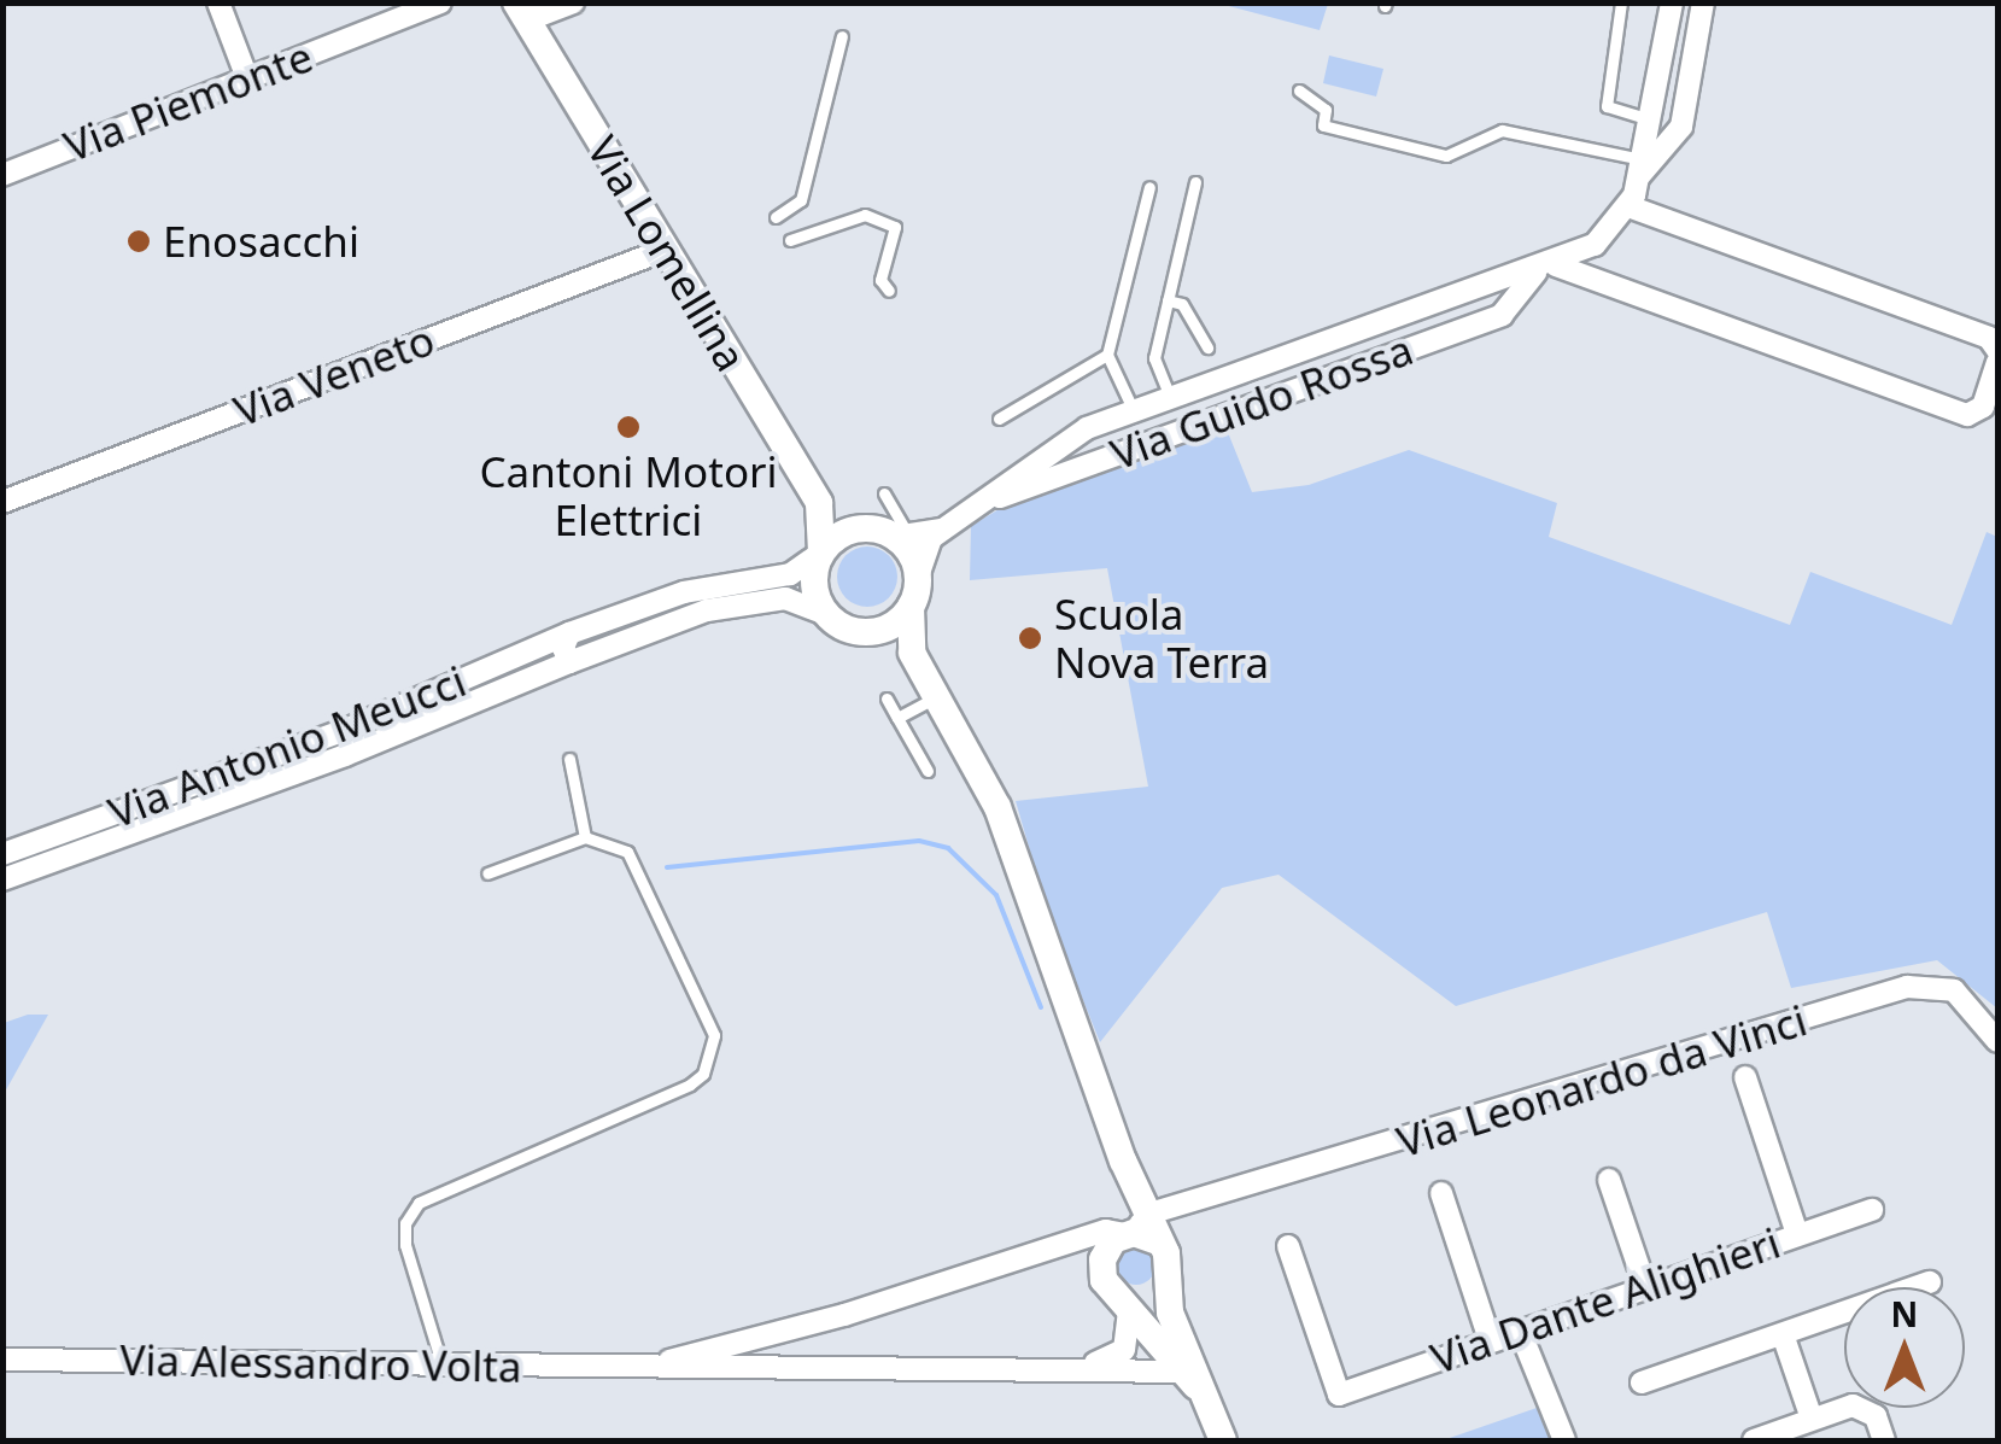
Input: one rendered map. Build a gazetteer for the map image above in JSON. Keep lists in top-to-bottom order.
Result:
{
  "streets": {
    "main road": ["Via Lomellina"],
    "street": [
      "Via Piemonte",
      "Via Veneto",
      "Via Guido Rossa",
      "Via Antonio Meucci",
      "Via Leonardo da Vinci",
      "Via Dante Alighieri",
      "Via Alessandro Volta"
    ]
  },
  "crossings": [
    ["Via Lomellina", "Via Veneto"],
    ["Via Lomellina", "Via Guido Rossa"],
    ["Via Lomellina", "Via Antonio Meucci"],
    ["Via Guido Rossa", "Via Antonio Meucci"],
    ["Via Leonardo da Vinci", "Via Alessandro Volta"]
  ],
  "places": ["Enosacchi", "Cantoni Motori Elettrici", "Scuola Nova Terra"],
  "north": "top"
}
